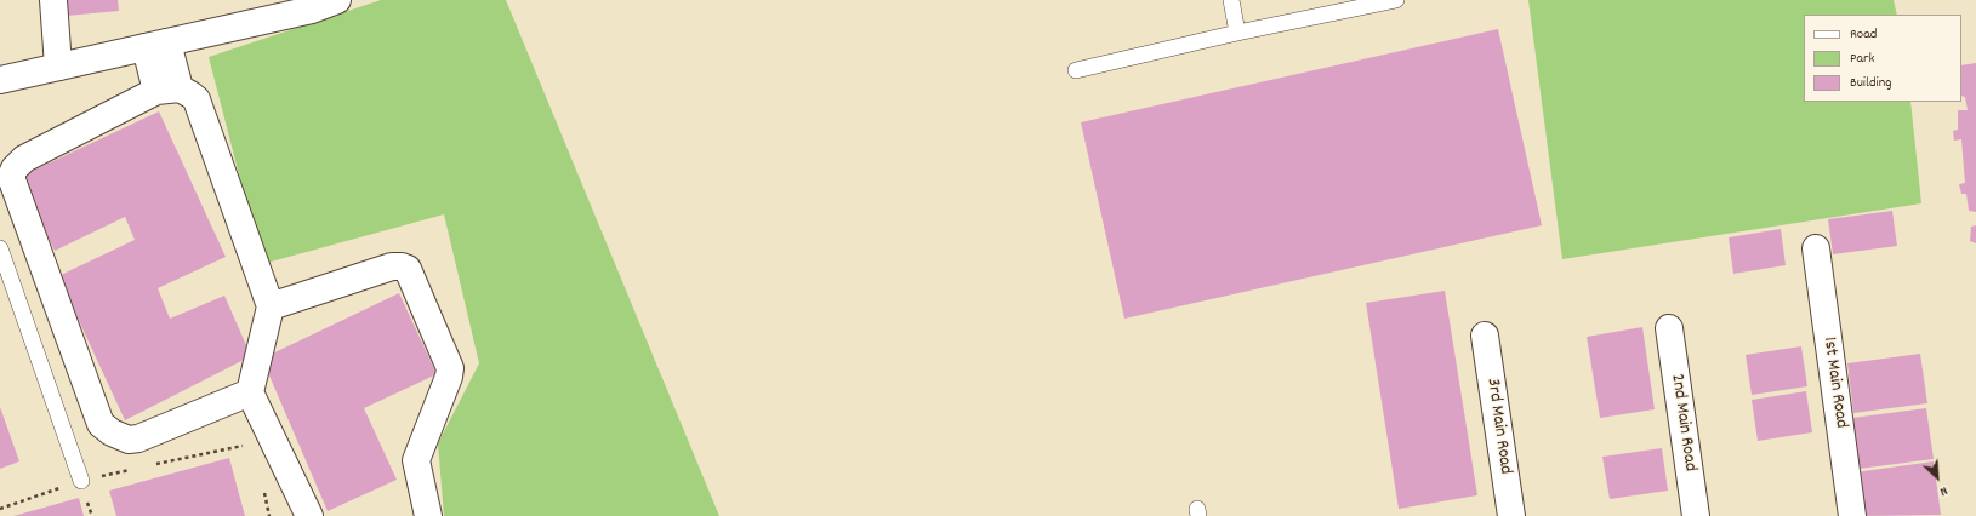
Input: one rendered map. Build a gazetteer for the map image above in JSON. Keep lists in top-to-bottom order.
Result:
{
  "streets": {
    "street": ["1st Main Road", "2nd Main Road", "3rd Main Road"]
  },
  "legend": ["Road", "Park", "Building"],
  "north": "bottom right"
}
